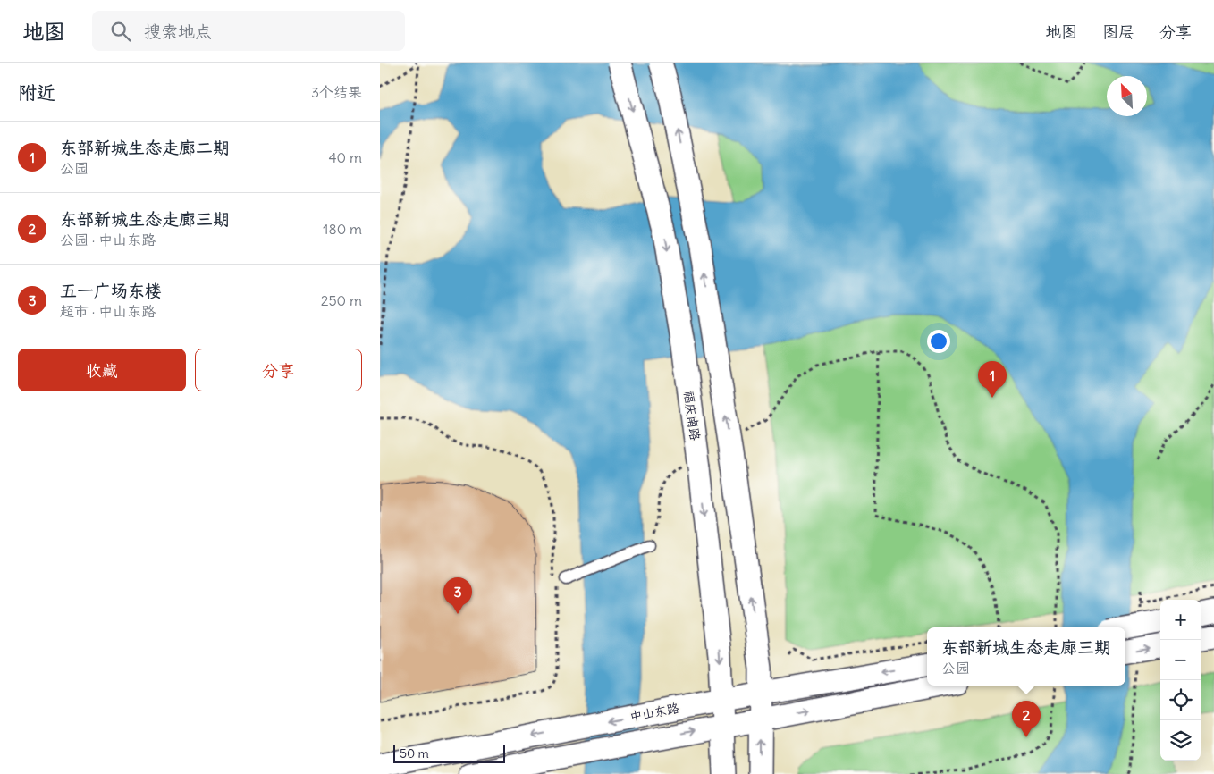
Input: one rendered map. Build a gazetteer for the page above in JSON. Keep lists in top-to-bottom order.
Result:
{
  "streets": {
    "main road": ["福庆南路", "中山东路"]
  },
  "crossings": [
    ["福庆南路", "中山东路"]
  ],
  "scale_bar": "50 m",
  "north": "top left",
  "page": {
    "header": "地图",
    "search": "搜索地点",
    "nav": ["地图", "图层", "分享"],
    "heading": ["附近", "3个结果"],
    "list": [
      {
        "mark": "1",
        "name": "东部新城生态走廊二期",
        "note": "公园",
        "value": "40 m"
      },
      {
        "mark": "2",
        "name": "东部新城生态走廊三期",
        "note": "公园 · 中山东路",
        "value": "180 m"
      },
      {
        "mark": "3",
        "name": "五一广场东楼",
        "note": "超市 · 中山东路",
        "value": "250 m"
      }
    ],
    "buttons": ["收藏", "分享"],
    "pins": ["1", "3", "2"],
    "map_buttons": ["+", "−"],
    "popup": ["东部新城生态走廊三期", "公园"],
    "scale": "50 m"
  }
}
